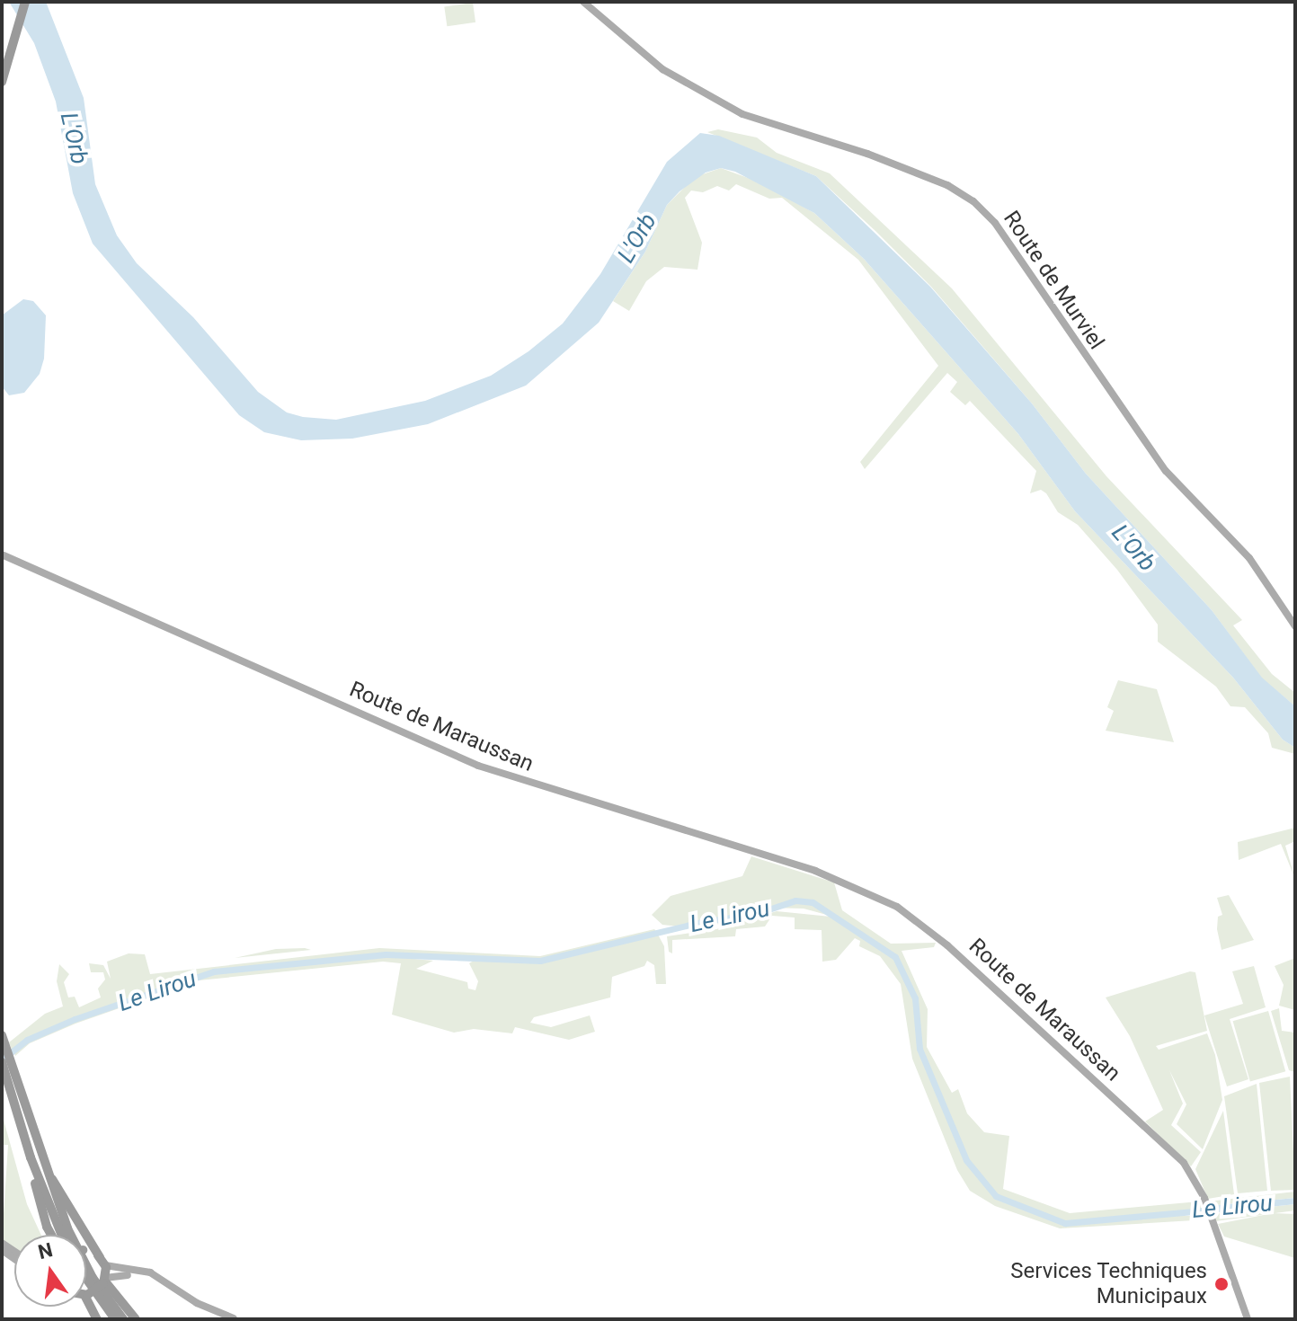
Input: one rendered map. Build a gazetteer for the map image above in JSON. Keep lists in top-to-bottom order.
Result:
{
  "streets": {
    "main road": ["Route de Murviel", "Route de Maraussan"]
  },
  "water": ["L'Orb", "Le Lirou"],
  "places": ["Services Techniques Municipaux"],
  "north": "top"
}
